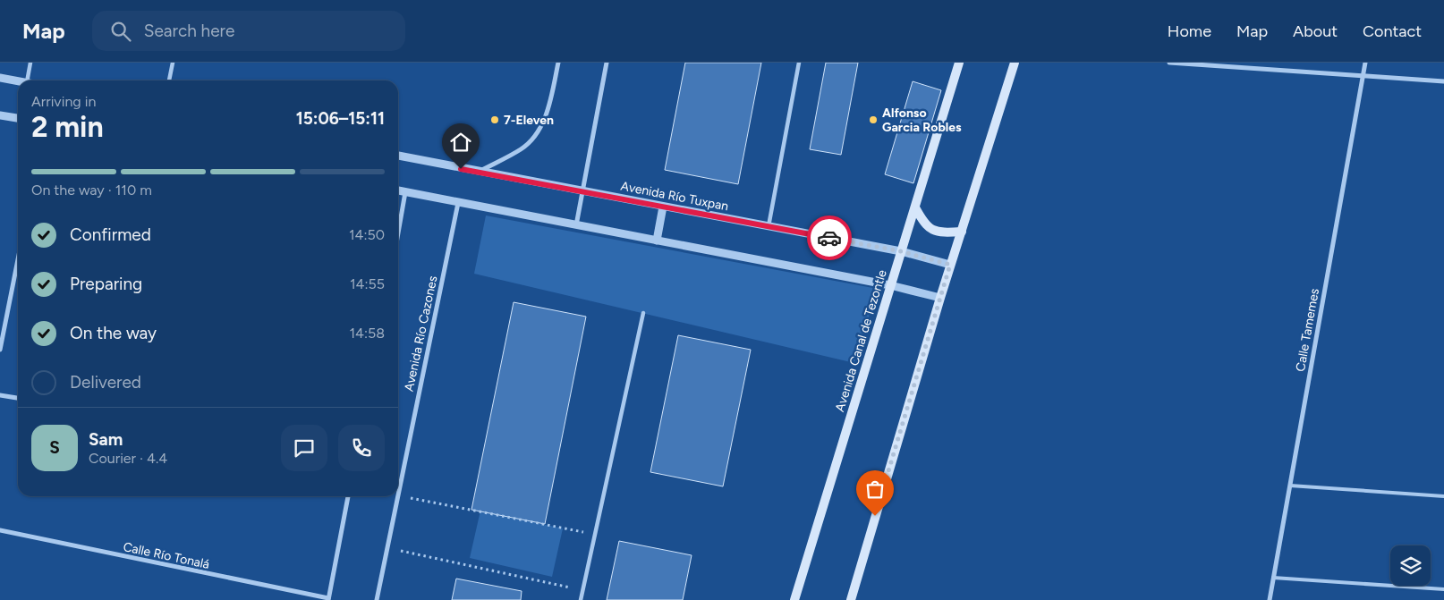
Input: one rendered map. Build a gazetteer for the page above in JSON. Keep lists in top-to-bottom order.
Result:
{
  "streets": {
    "main road": ["Avenida Canal de Tezontle"],
    "street": [
      "Avenida Río Tuxpan",
      "Calle Tamemes",
      "Avenida Río Cazones",
      "Calle Río Tonalá"
    ]
  },
  "crossings": [
    ["Avenida Río Tuxpan", "Avenida Canal de Tezontle"]
  ],
  "places": ["7-Eleven", "Alfonso Garcia Robles"],
  "page": {
    "header": "Map",
    "search": "Search here",
    "nav": [
      "Home",
      "Map",
      "About",
      "Contact"
    ],
    "heading": ["2 min", "Arriving in", "15:06–15:11"],
    "panel": ["Sam", "Courier · 4.4"],
    "bar": "On the way · 110 m",
    "list": [
      ["Confirmed", "14:50"],
      ["Preparing", "14:55"],
      ["On the way", "14:58"],
      "Delivered"
    ],
    "round": "S"
  }
}
